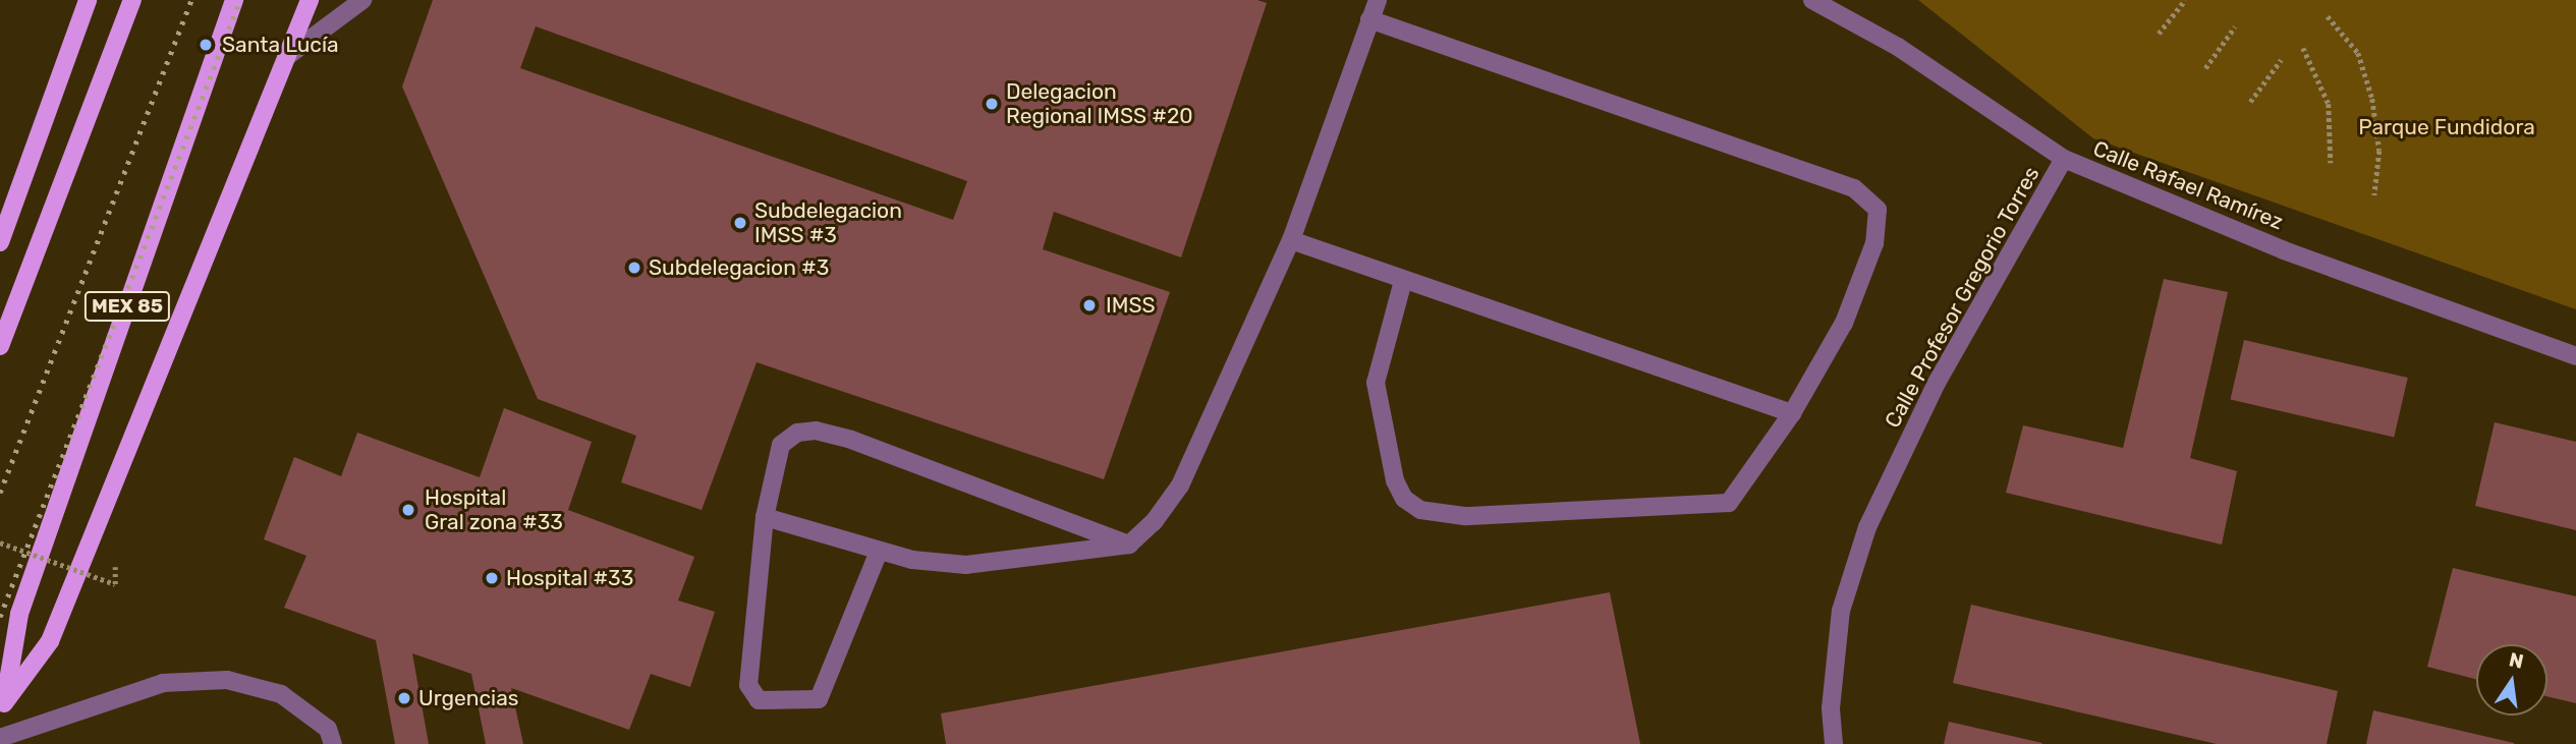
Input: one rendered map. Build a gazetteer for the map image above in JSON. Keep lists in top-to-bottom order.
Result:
{
  "streets": {
    "main road": ["MEX 85"],
    "street": ["Calle Rafael Ramírez", "Calle Profesor Gregorio Torres"]
  },
  "crossings": [
    ["Calle Rafael Ramírez", "Calle Profesor Gregorio Torres"]
  ],
  "parks": ["Parque Fundidora"],
  "places": [
    "Santa Lucía",
    "Delegacion Regional IMSS #20",
    "Subdelegacion IMSS #3",
    "Subdelegacion #3",
    "IMSS",
    "Hospital Gral zona #33",
    "Hospital #33",
    "Urgencias"
  ],
  "north": "top"
}
